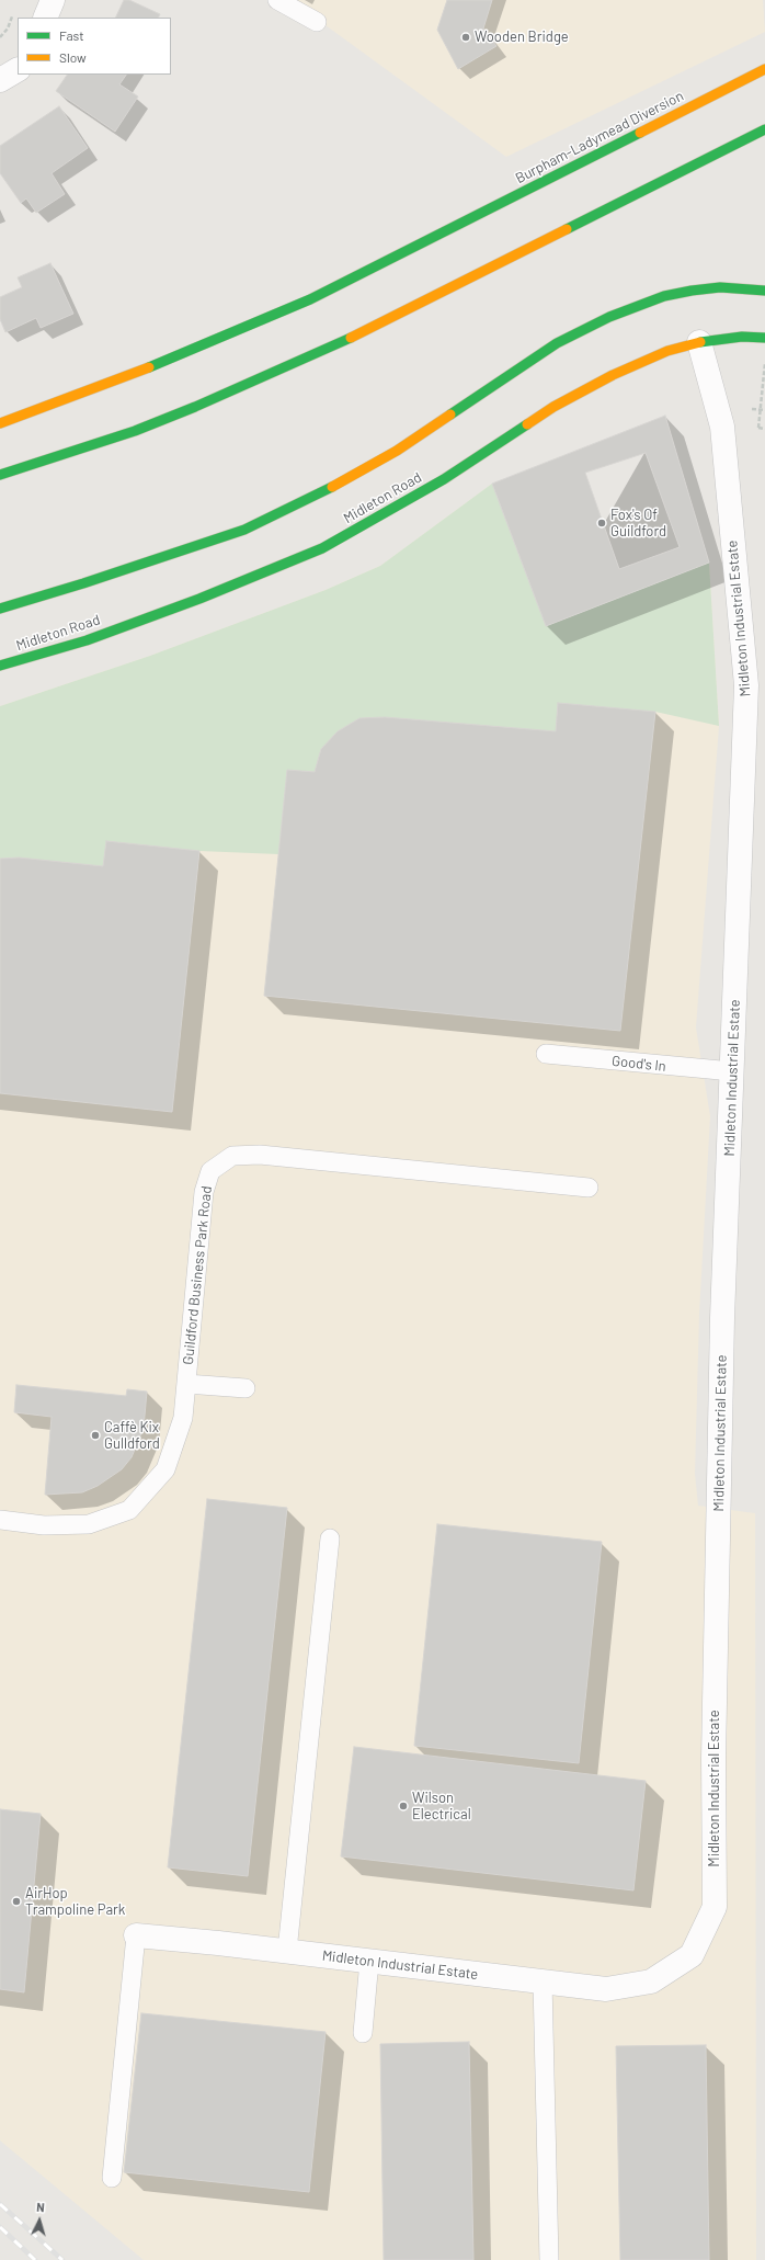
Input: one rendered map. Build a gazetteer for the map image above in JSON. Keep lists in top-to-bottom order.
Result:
{
  "streets": {
    "main road": ["Burpham-Ladymead Diversion", "Midleton Road"],
    "street": ["Midleton Industrial Estate"],
    "lane": ["Good's In", "Guildford Business Park Road"]
  },
  "crossings": [
    ["Midleton Road", "Midleton Industrial Estate"],
    ["Midleton Industrial Estate", "Good's In"]
  ],
  "places": [
    "Wooden Bridge",
    "Fox's Of Guildford",
    "Caffè Kix Gulldford",
    "Wilson Electrical",
    "AirHop Trampoline Park"
  ],
  "legend": ["Fast", "Slow"],
  "north": "top"
}
